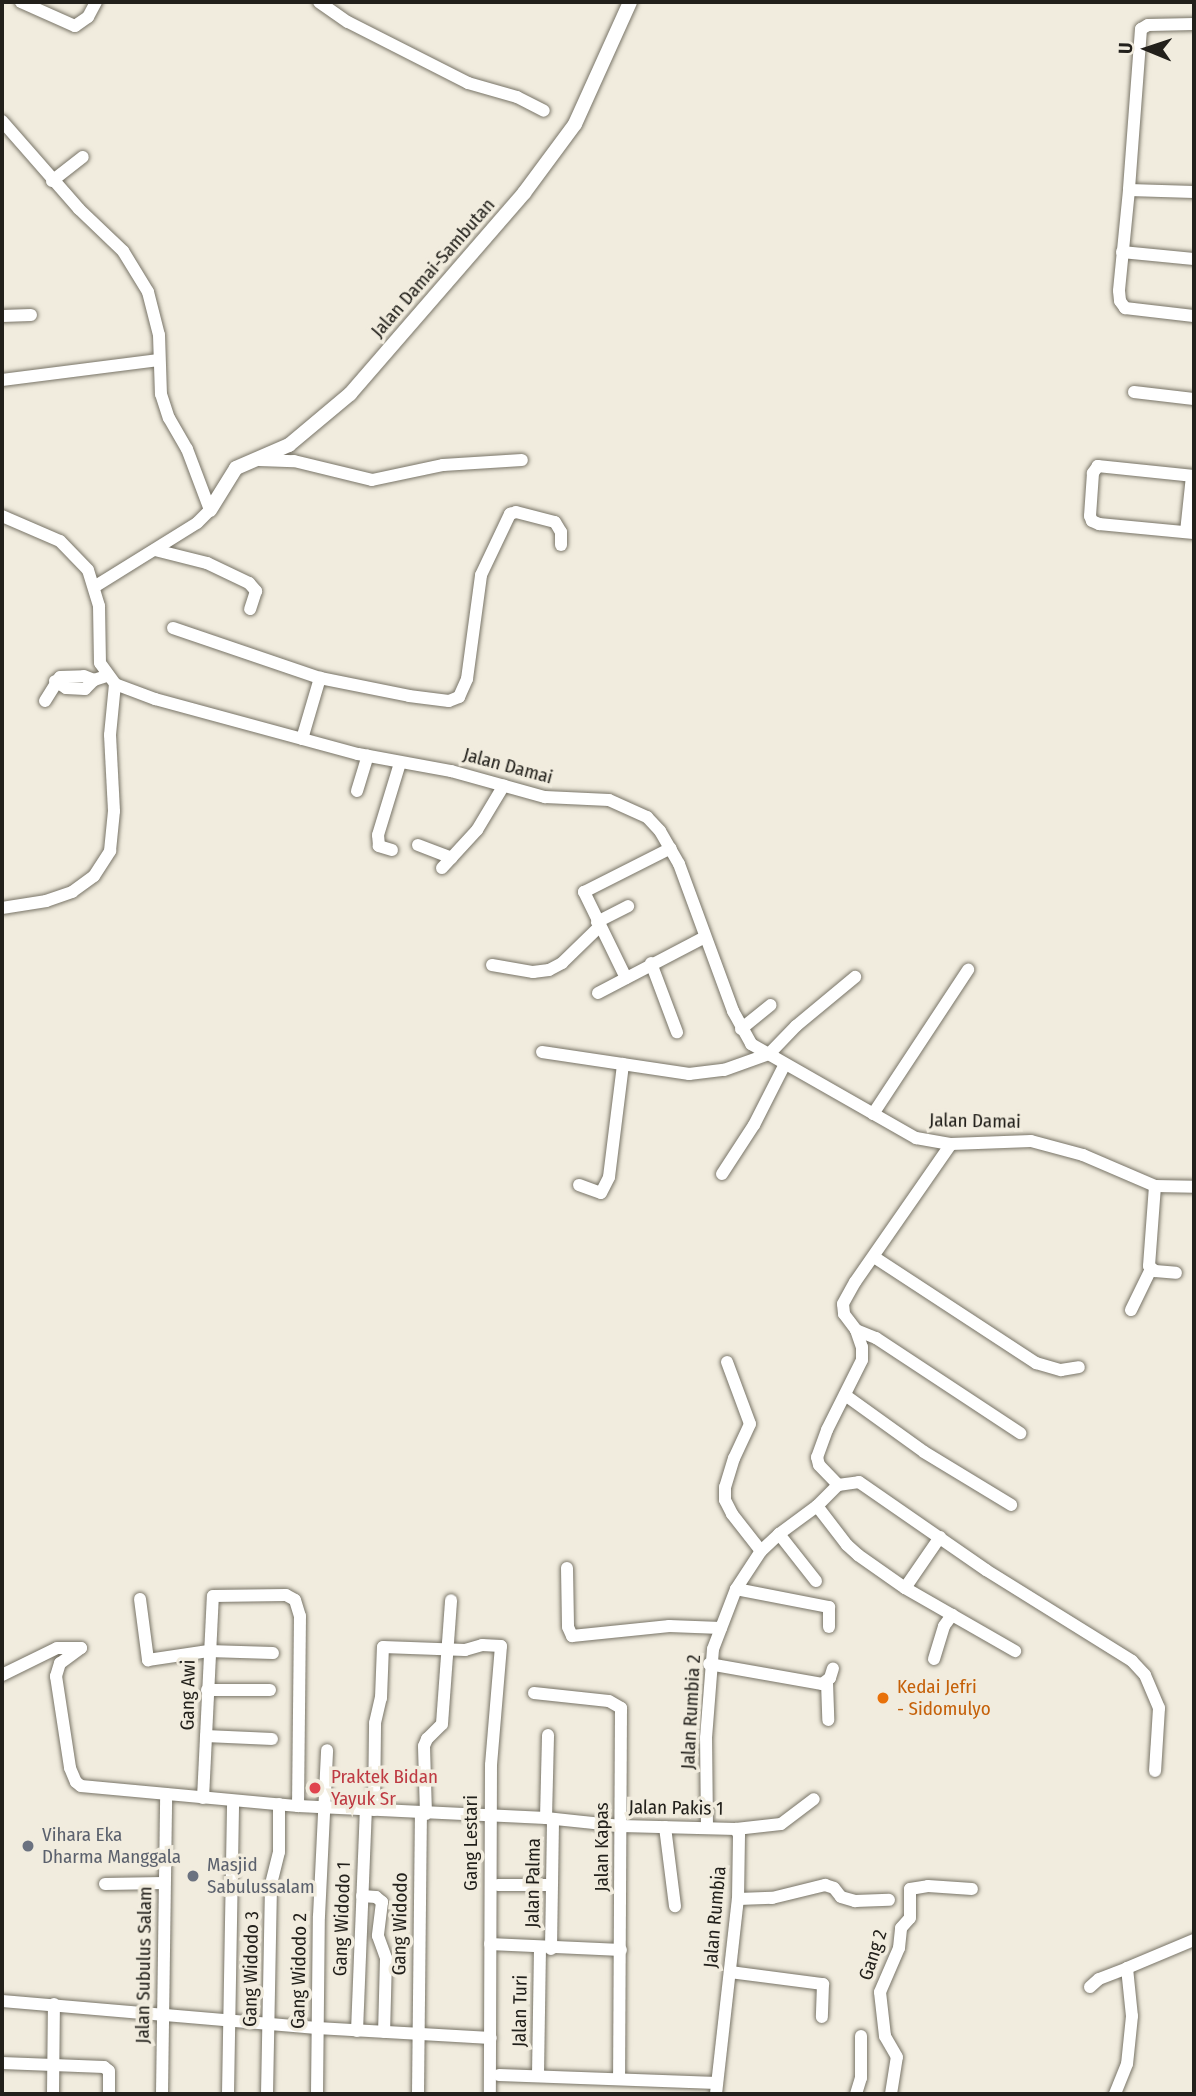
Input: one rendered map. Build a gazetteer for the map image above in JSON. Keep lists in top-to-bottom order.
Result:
{
  "streets": {
    "street": [
      "Jalan Damai-Sambutan",
      "Jalan Damai",
      "Gang Awi",
      "Jalan Rumbia 2",
      "Jalan Pakis 1",
      "Gang Lestari",
      "Jalan Kapas",
      "Jalan Palma",
      "Jalan Rumbia",
      "Gang Widodo 1",
      "Gang Widodo",
      "Gang 2",
      "Jalan Subulus Salam",
      "Gang Widodo 3",
      "Gang Widodo 2",
      "Jalan Turi"
    ]
  },
  "crossings": [
    ["Jalan Rumbia 2", "Jalan Pakis 1"],
    ["Jalan Pakis 1", "Gang Lestari"],
    ["Jalan Pakis 1", "Jalan Kapas"],
    ["Jalan Pakis 1", "Jalan Palma"],
    ["Jalan Pakis 1", "Jalan Rumbia"],
    ["Gang Lestari", "Gang Widodo 1"],
    ["Gang Lestari", "Gang Widodo"],
    ["Jalan Palma", "Jalan Turi"],
    ["Gang Widodo 1", "Gang Widodo"]
  ],
  "places": [
    "Kedai Jefri - Sidomulyo",
    "Praktek Bidan Yayuk Sr",
    "Vihara Eka Dharma Manggala",
    "Masjid Sabulussalam"
  ],
  "north": "left"
}
